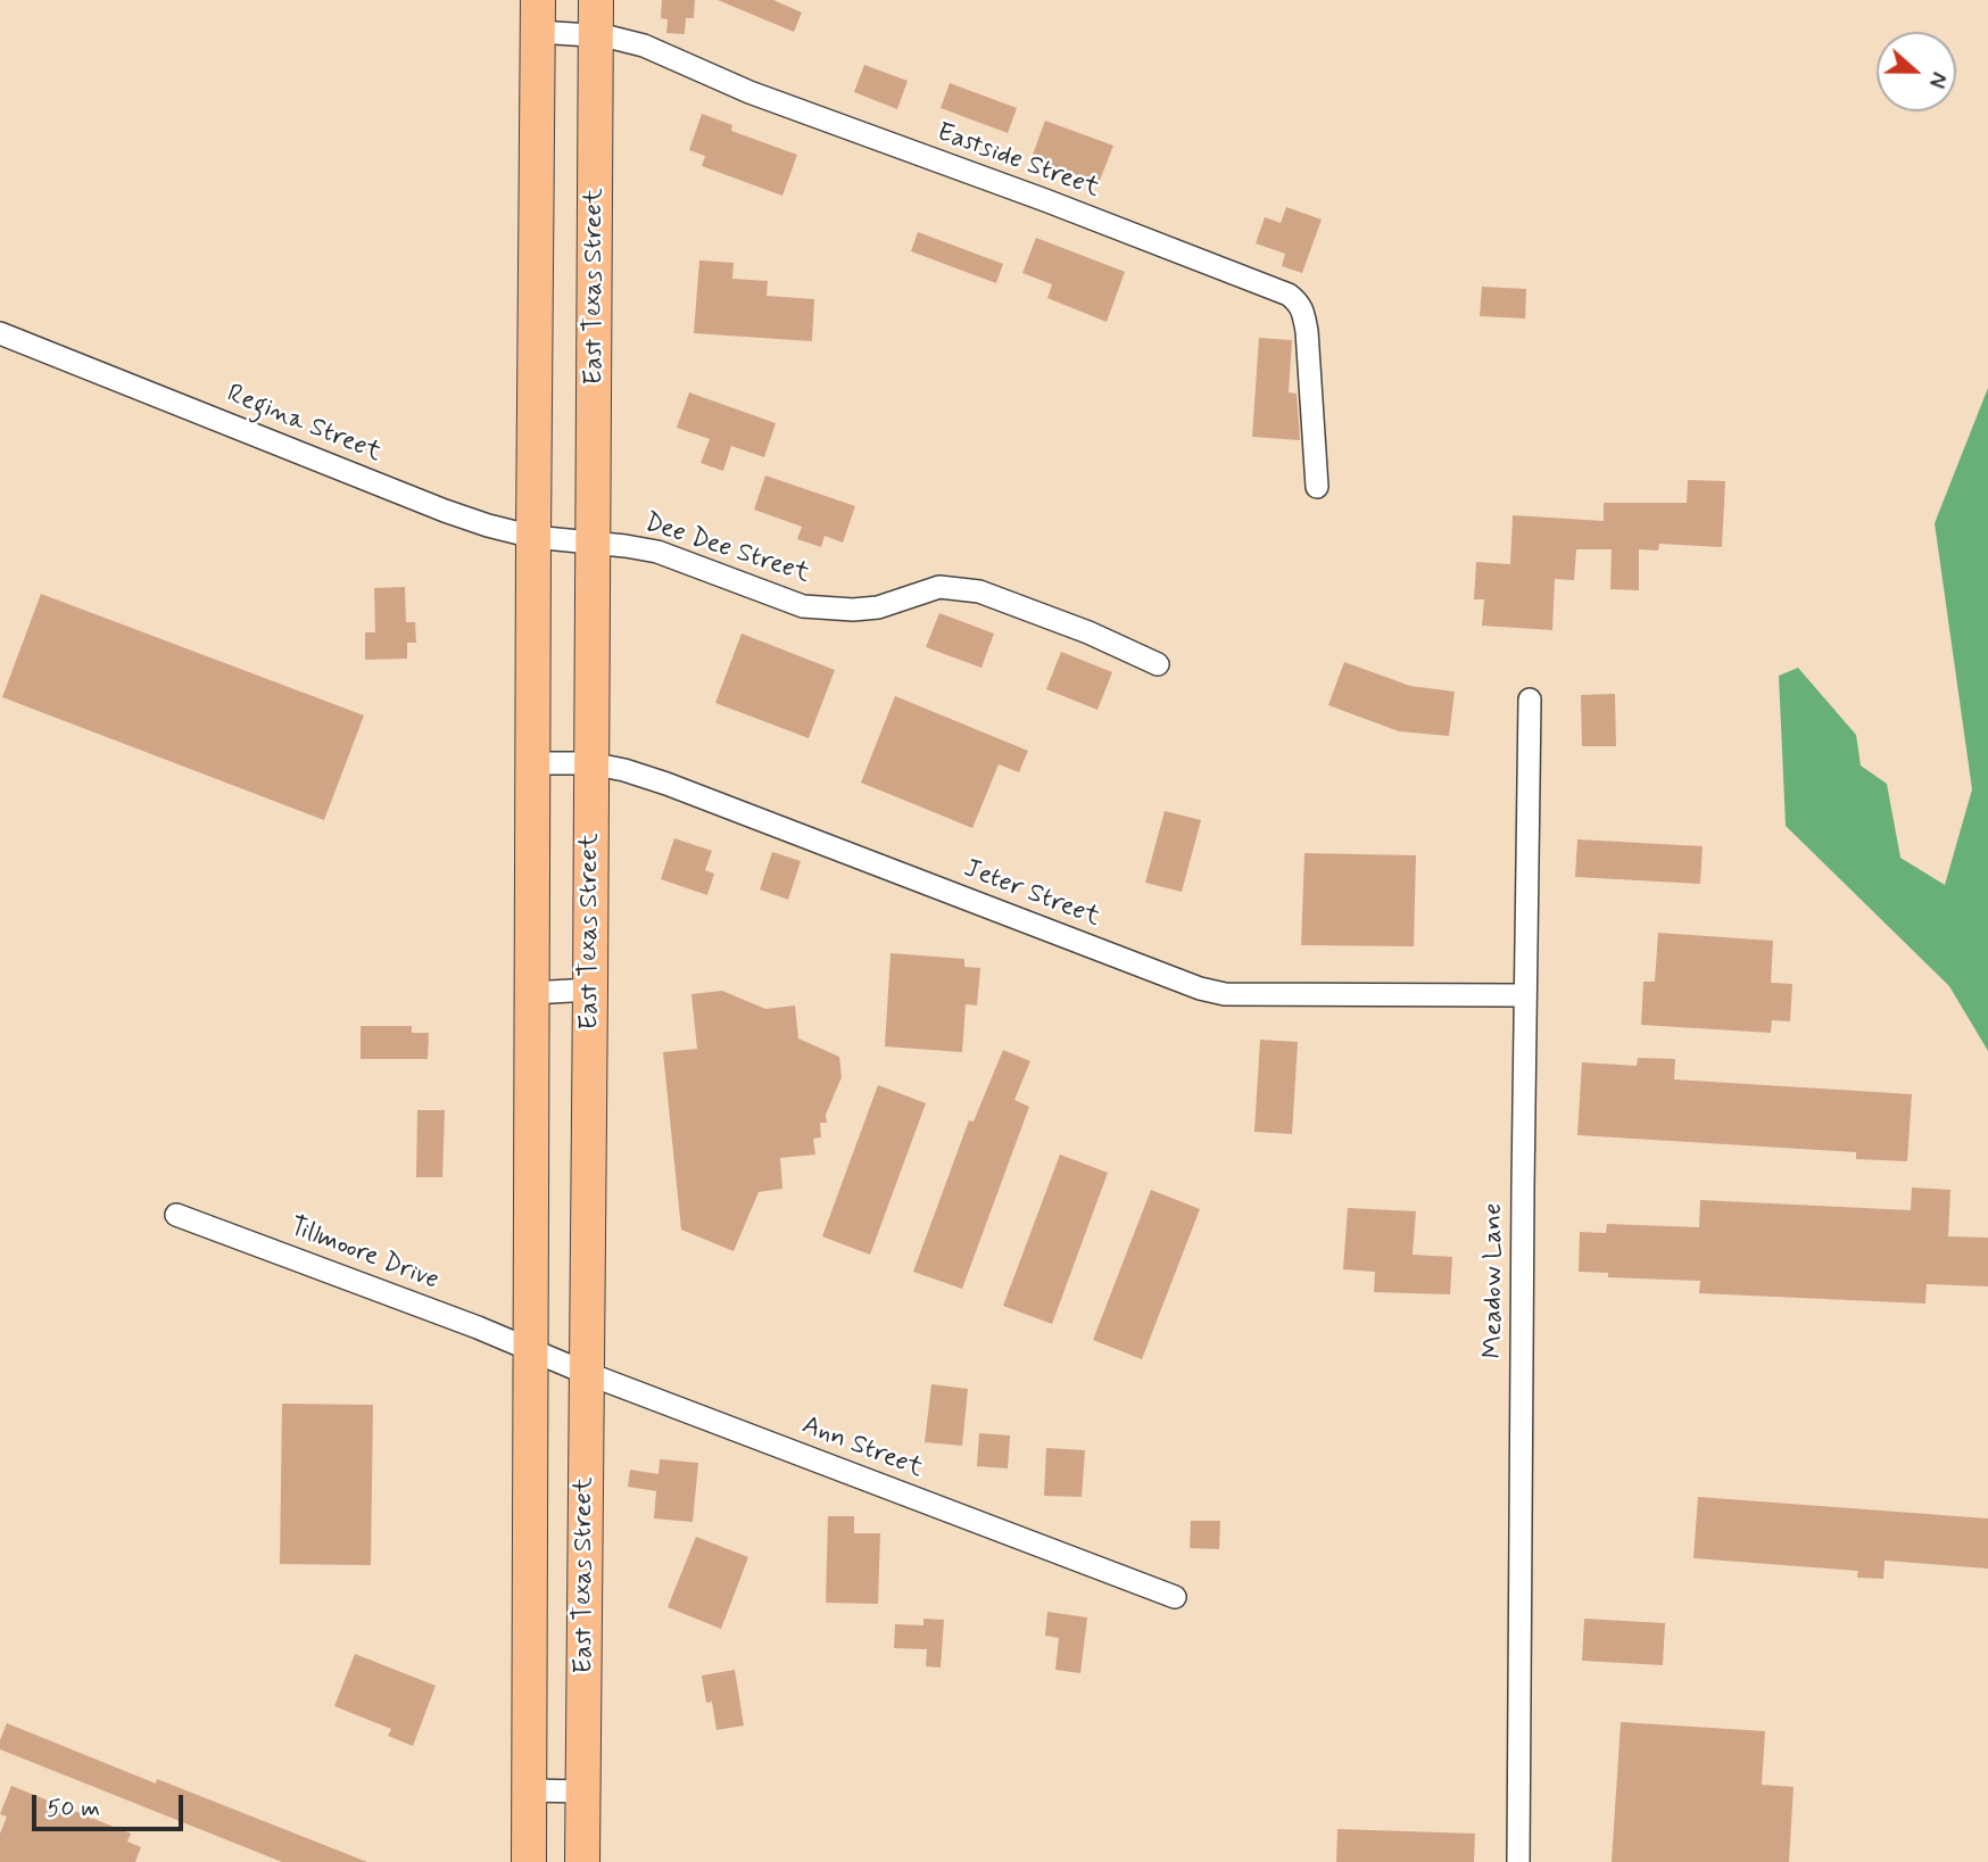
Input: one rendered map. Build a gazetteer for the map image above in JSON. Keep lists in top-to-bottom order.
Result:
{
  "streets": {
    "main road": ["East Texas Street"],
    "street": [
      "Eastside Street",
      "Regina Street",
      "Dee Dee Street",
      "Jeter Street",
      "Tillmoore Drive",
      "Meadow Lane",
      "Ann Street"
    ]
  },
  "crossings": [
    ["Eastside Street", "East Texas Street"],
    ["East Texas Street", "Regina Street"],
    ["East Texas Street", "Dee Dee Street"],
    ["East Texas Street", "Jeter Street"],
    ["East Texas Street", "Ann Street"],
    ["Regina Street", "Dee Dee Street"],
    ["Jeter Street", "Meadow Lane"],
    ["Tillmoore Drive", "Ann Street"]
  ],
  "scale_bar": "50 m",
  "north": "right"
}
